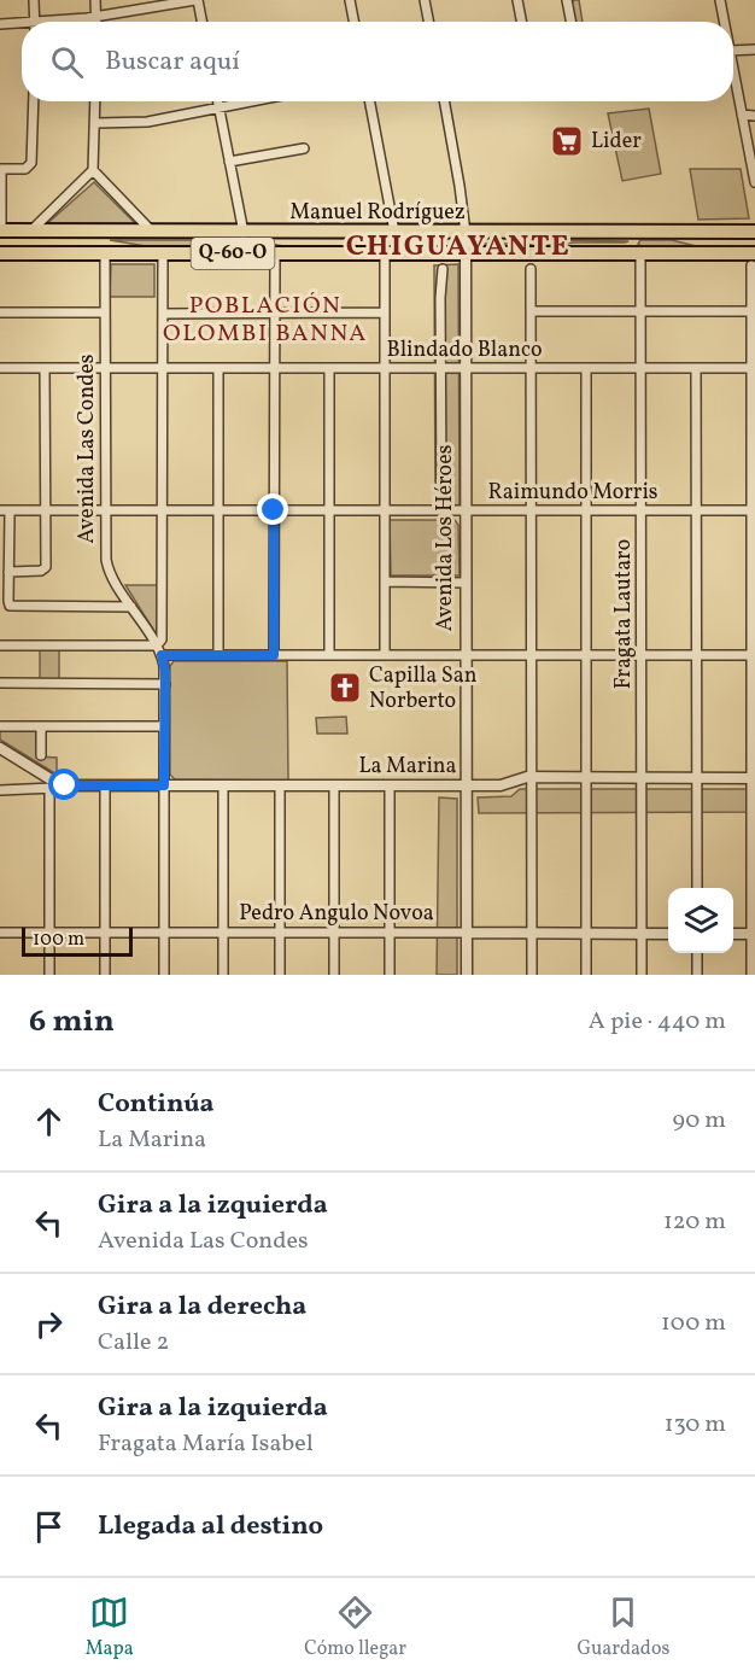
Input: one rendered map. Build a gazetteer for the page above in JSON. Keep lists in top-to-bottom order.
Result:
{
  "streets": {
    "main road": ["Manuel Rodríguez", "Q-60-O"],
    "street": [
      "Blindado Blanco",
      "Avenida Las Condes",
      "Raimundo Morris",
      "Avenida Los Héroes",
      "Fragata Lautaro",
      "La Marina",
      "Pedro Angulo Novoa"
    ]
  },
  "crossings": [
    ["Manuel Rodríguez", "Avenida Las Condes"],
    ["Manuel Rodríguez", "Avenida Los Héroes"],
    ["Manuel Rodríguez", "Fragata Lautaro"],
    ["Blindado Blanco", "Avenida Las Condes"],
    ["Blindado Blanco", "Avenida Los Héroes"],
    ["Blindado Blanco", "Fragata Lautaro"],
    ["Avenida Las Condes", "Raimundo Morris"],
    ["Avenida Las Condes", "La Marina"],
    ["Avenida Las Condes", "Pedro Angulo Novoa"],
    ["Raimundo Morris", "Avenida Los Héroes"],
    ["Raimundo Morris", "Fragata Lautaro"],
    ["Avenida Los Héroes", "La Marina"],
    ["Avenida Los Héroes", "Pedro Angulo Novoa"],
    ["Fragata Lautaro", "La Marina"],
    ["Fragata Lautaro", "Pedro Angulo Novoa"]
  ],
  "districts": ["CHIGUAYANTE", "POBLACIÓN OLOMBI BANNA"],
  "places": {
    "supermarket": ["Lider"],
    "church": ["Capilla San Norberto"]
  },
  "scale_bar": "100 m",
  "page": {
    "search": "Buscar aquí",
    "scale": "100 m",
    "heading": ["6 min", "A pie · 440 m"],
    "list": [
      ["Continúa", "La Marina", "90 m"],
      ["Gira a la izquierda", "Avenida Las Condes", "120 m"],
      ["Gira a la derecha", "Calle 2", "100 m"],
      ["Gira a la izquierda", "Fragata María Isabel", "130 m"],
      "Llegada al destino"
    ],
    "nav": ["Mapa", "Cómo llegar", "Guardados"]
  }
}
